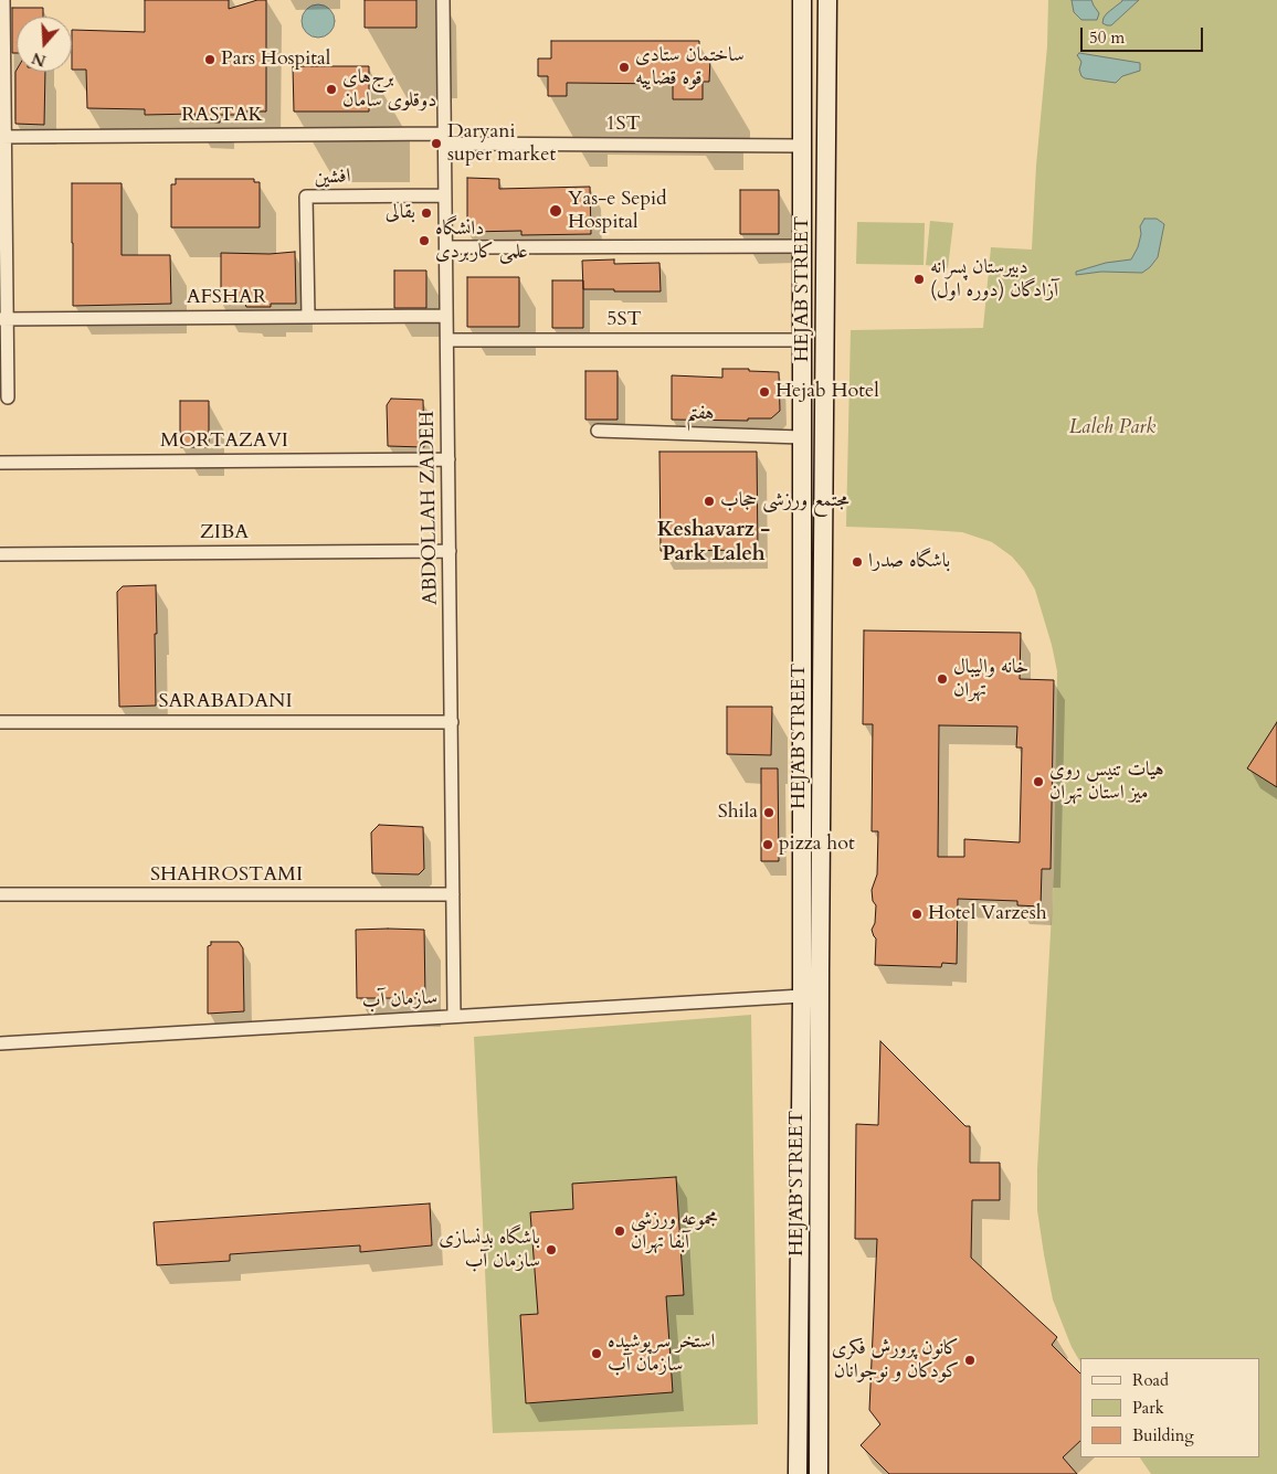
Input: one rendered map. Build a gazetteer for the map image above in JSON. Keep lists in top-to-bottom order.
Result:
{
  "streets": {
    "main road": ["HEJAB STREET"],
    "street": [
      "RASTAK",
      "1ST",
      "افشین",
      "AFSHAR",
      "5ST",
      "هفتم",
      "MORTAZAVI",
      "ABDOLLAH ZADEH",
      "ZIBA",
      "SARABADANI",
      "SHAHROSTAMI",
      "سازمان آب"
    ]
  },
  "crossings": [
    ["RASTAK", "1ST"],
    ["RASTAK", "ABDOLLAH ZADEH"],
    ["1ST", "HEJAB STREET"],
    ["1ST", "ABDOLLAH ZADEH"],
    ["افشین", "AFSHAR"],
    ["افشین", "ABDOLLAH ZADEH"],
    ["HEJAB STREET", "5ST"],
    ["HEJAB STREET", "هفتم"],
    ["HEJAB STREET", "سازمان آب"],
    ["AFSHAR", "ABDOLLAH ZADEH"],
    ["5ST", "ABDOLLAH ZADEH"],
    ["MORTAZAVI", "ABDOLLAH ZADEH"],
    ["ABDOLLAH ZADEH", "ZIBA"],
    ["ABDOLLAH ZADEH", "SARABADANI"],
    ["ABDOLLAH ZADEH", "SHAHROSTAMI"],
    ["ABDOLLAH ZADEH", "سازمان آب"]
  ],
  "districts": ["Keshavarz - Park Laleh"],
  "parks": ["Laleh Park"],
  "places": [
    "Pars Hospital",
    "ساختمان ستادی قوه قضاییه",
    "برج‌های دوقلوی سامان",
    "Daryani super market",
    "Yas-e Sepid Hospital",
    "بقالی",
    "دانشگاه علمی کاربردی",
    "دبيرستان پسرانه آزادگان (دوره اول)",
    "Hejab Hotel",
    "مجتمع ورزشی حجاب",
    "باشگاه صدرا",
    "خانه والیبال تهران",
    "هیات تنیس روی میز استان تهران",
    "Shila",
    "pizza hot",
    "Hotel Varzesh",
    "مجموعه ورزشی آبفا تهران",
    "باشگاه بدنسازی سازمان آب",
    "استخر سرپوشیده سازمان آب",
    "کانون پرورش فکری کودکان و نوجوانان"
  ],
  "legend": ["Road", "Park", "Building"],
  "scale_bar": "50 m",
  "north": "bottom"
}
